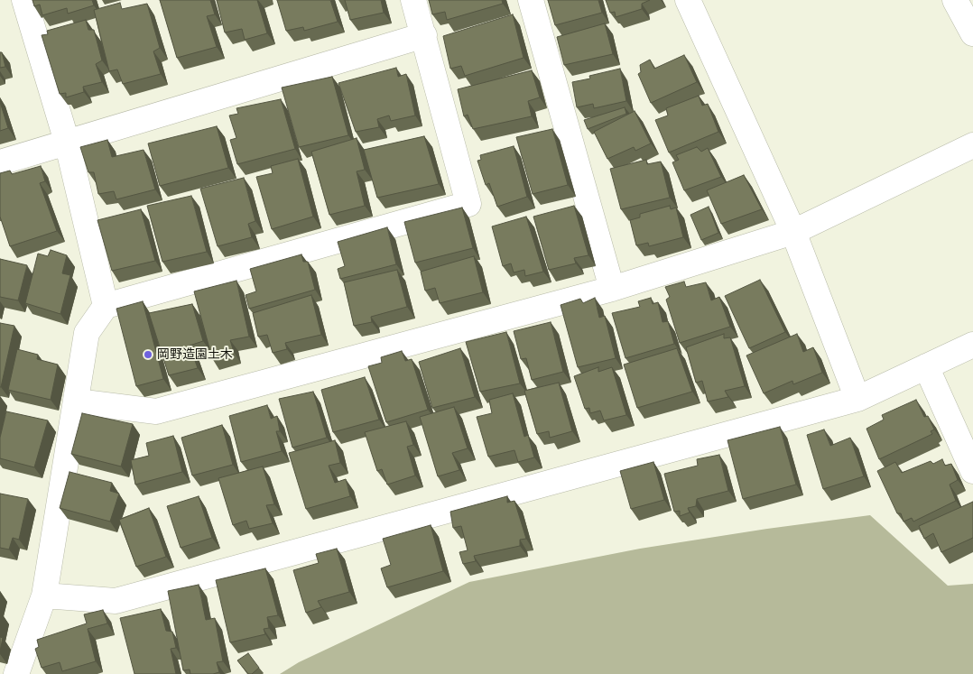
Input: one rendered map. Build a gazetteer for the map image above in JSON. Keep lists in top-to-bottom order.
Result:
{
  "places": ["岡野造園土木"]
}
